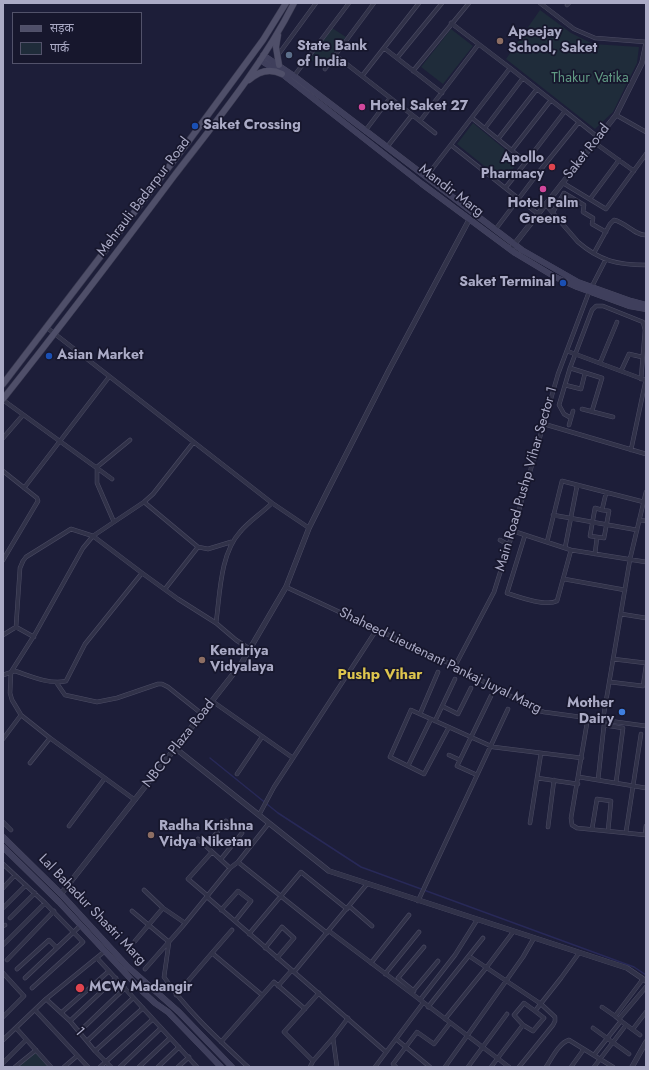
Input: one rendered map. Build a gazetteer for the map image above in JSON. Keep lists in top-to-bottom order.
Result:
{
  "streets": {
    "main road": ["Mandir Marg", "Mehrauli Badarpur Road", "Lal Bahadur Shastri Marg"],
    "street": [
      "Saket Road",
      "Main Road Pushp Vihar Sector 1",
      "Shaheed Lieutenant Pankaj Juyal Marg",
      "NBCC Plaza Road",
      "1"
    ]
  },
  "crossings": [
    ["Saket Road", "Mandir Marg"],
    ["Mandir Marg", "Mehrauli Badarpur Road"],
    ["Mandir Marg", "Main Road Pushp Vihar Sector 1"],
    ["Mandir Marg", "NBCC Plaza Road"],
    ["Main Road Pushp Vihar Sector 1", "Shaheed Lieutenant Pankaj Juyal Marg"],
    ["Shaheed Lieutenant Pankaj Juyal Marg", "NBCC Plaza Road"],
    ["NBCC Plaza Road", "Lal Bahadur Shastri Marg"]
  ],
  "districts": ["Pushp Vihar"],
  "parks": ["Thakur Vatika"],
  "places": [
    "Apeejay School, Saket",
    "State Bank of India",
    "Hotel Saket 27",
    "Saket Crossing",
    "Apollo Pharmacy",
    "Hotel Palm Greens",
    "Saket Terminal",
    "Asian Market",
    "Kendriya Vidyalaya",
    "Mother Dairy",
    "Radha Krishna Vidya Niketan",
    "MCW Madangir"
  ],
  "legend": ["सड़क", "पार्क"]
}
